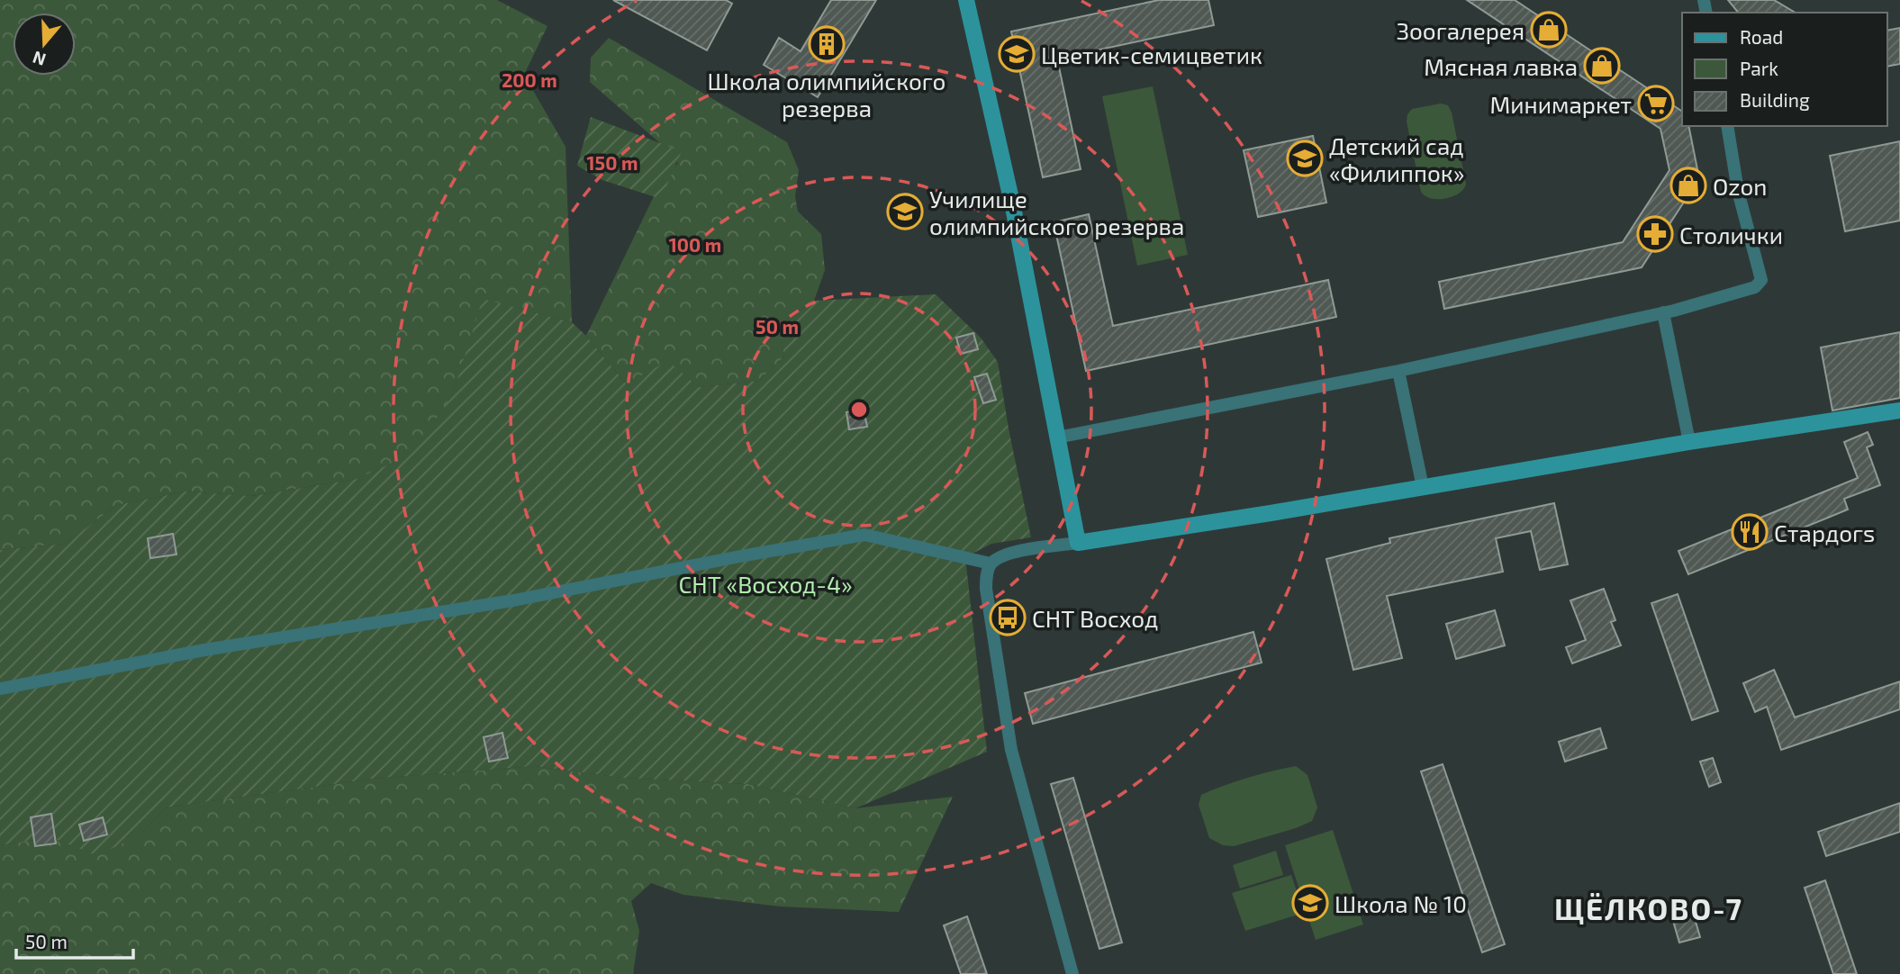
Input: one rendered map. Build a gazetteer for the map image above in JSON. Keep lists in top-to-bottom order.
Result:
{
  "districts": ["ЩЁЛКОВО-7"],
  "parks": ["СНТ «Восход-4»"],
  "places": {
    "shop": ["Зоогалерея", "Мясная лавка", "Ozon"],
    "building": ["Школа олимпийского резерва"],
    "school or university": [
      "Цветик-семицветик",
      "Детский сад «Филиппок»",
      "Училище олимпийского резерва",
      "Школа № 10"
    ],
    "supermarket": ["Минимаркет"],
    "pharmacy": ["Столички"],
    "restaurant": ["Стардогs"],
    "bus stop": ["СНТ Восход"]
  },
  "legend": ["Road", "Park", "Building"],
  "scale_bar": "50 m",
  "north": "bottom",
  "rings": [
    "200 m",
    "150 m",
    "100 m",
    "50 m"
  ]
}
